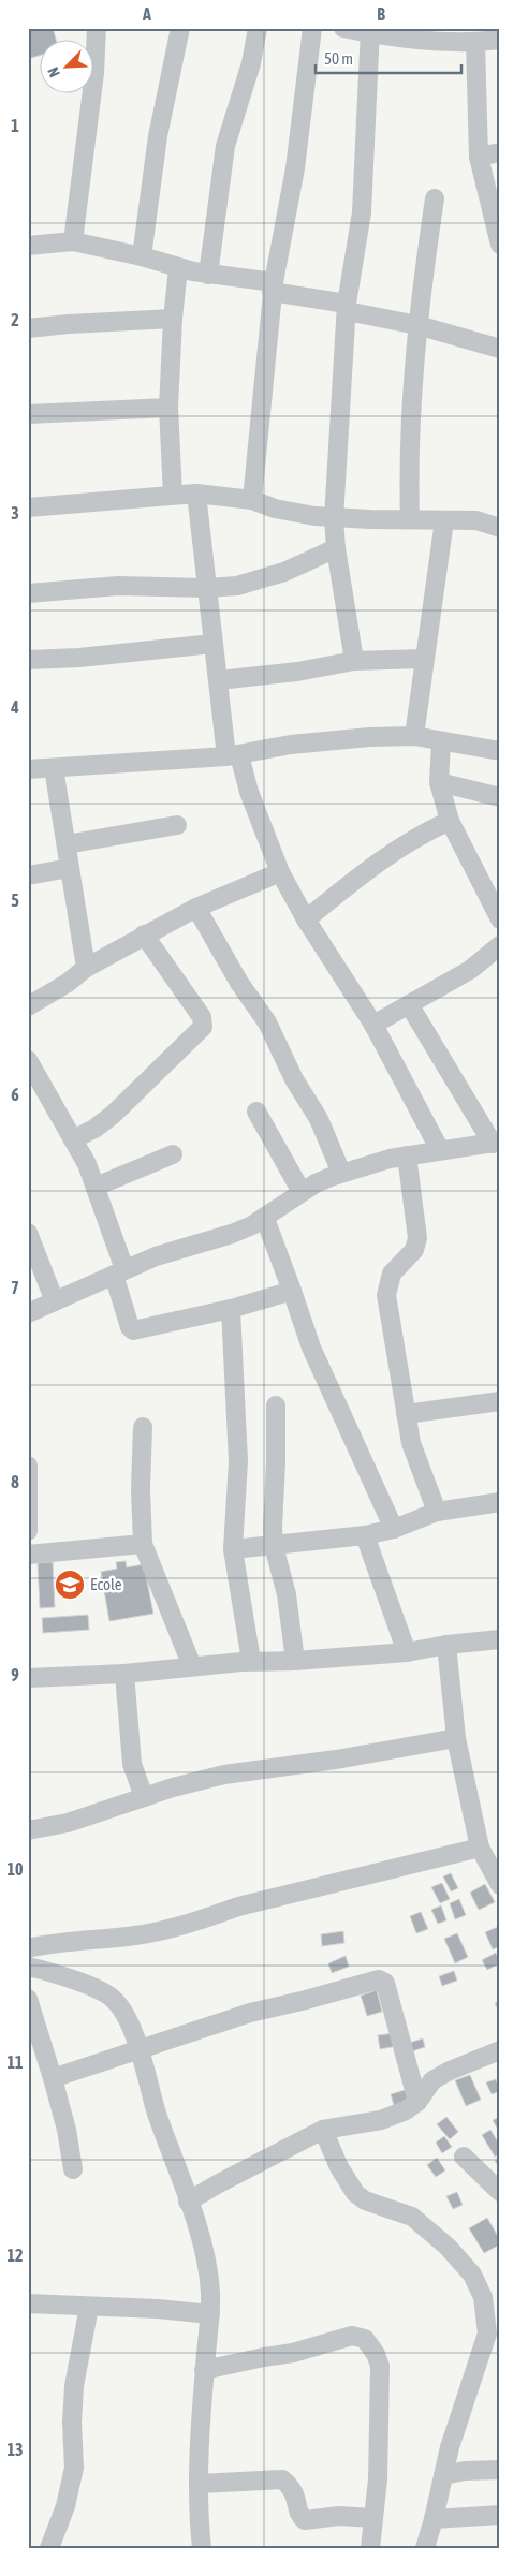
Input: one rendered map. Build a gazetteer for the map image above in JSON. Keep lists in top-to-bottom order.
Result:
{
  "places": {
    "school or university": ["Ecole"]
  },
  "scale_bar": "50 m",
  "north": "bottom left",
  "grid": {
    "columns": ["A", "B"],
    "rows": [
      "1",
      "2",
      "3",
      "4",
      "5",
      "6",
      "7",
      "8",
      "9",
      "10",
      "11",
      "12",
      "13"
    ]
  }
}
